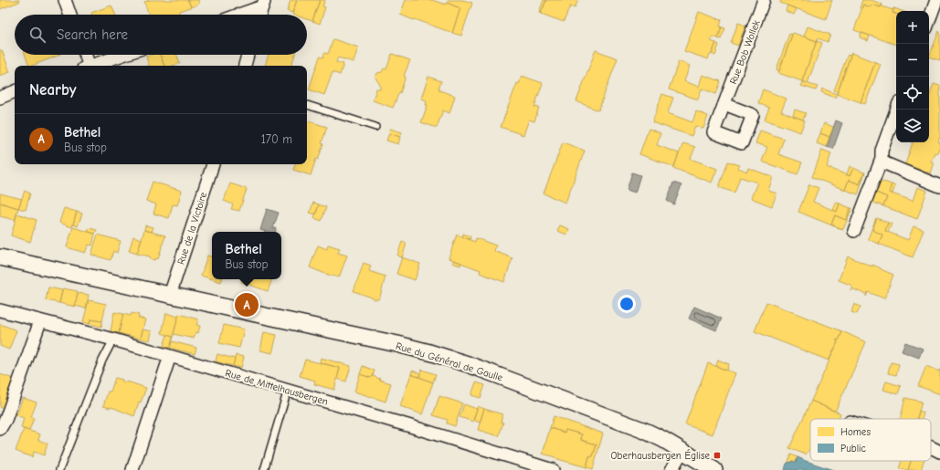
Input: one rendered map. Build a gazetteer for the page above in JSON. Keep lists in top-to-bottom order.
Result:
{
  "streets": {
    "street": [
      "Rue Bob Wollek",
      "Rue de la Victoire",
      "Rue du Général de Gaulle",
      "Rue de Mittelhausbergen"
    ]
  },
  "crossings": [
    ["Rue de la Victoire", "Rue du Général de Gaulle"]
  ],
  "places": {
    "transit": ["Oberhausbergen Église"]
  },
  "legend": ["Homes", "Public"],
  "page": {
    "map_buttons": ["+", "−"],
    "search": "Search here",
    "heading": "Nearby",
    "list": [
      {
        "mark": "A",
        "name": "Bethel",
        "note": "Bus stop",
        "value": "170 m"
      }
    ],
    "popup": ["Bethel", "Bus stop"],
    "pins": "A"
  }
}
